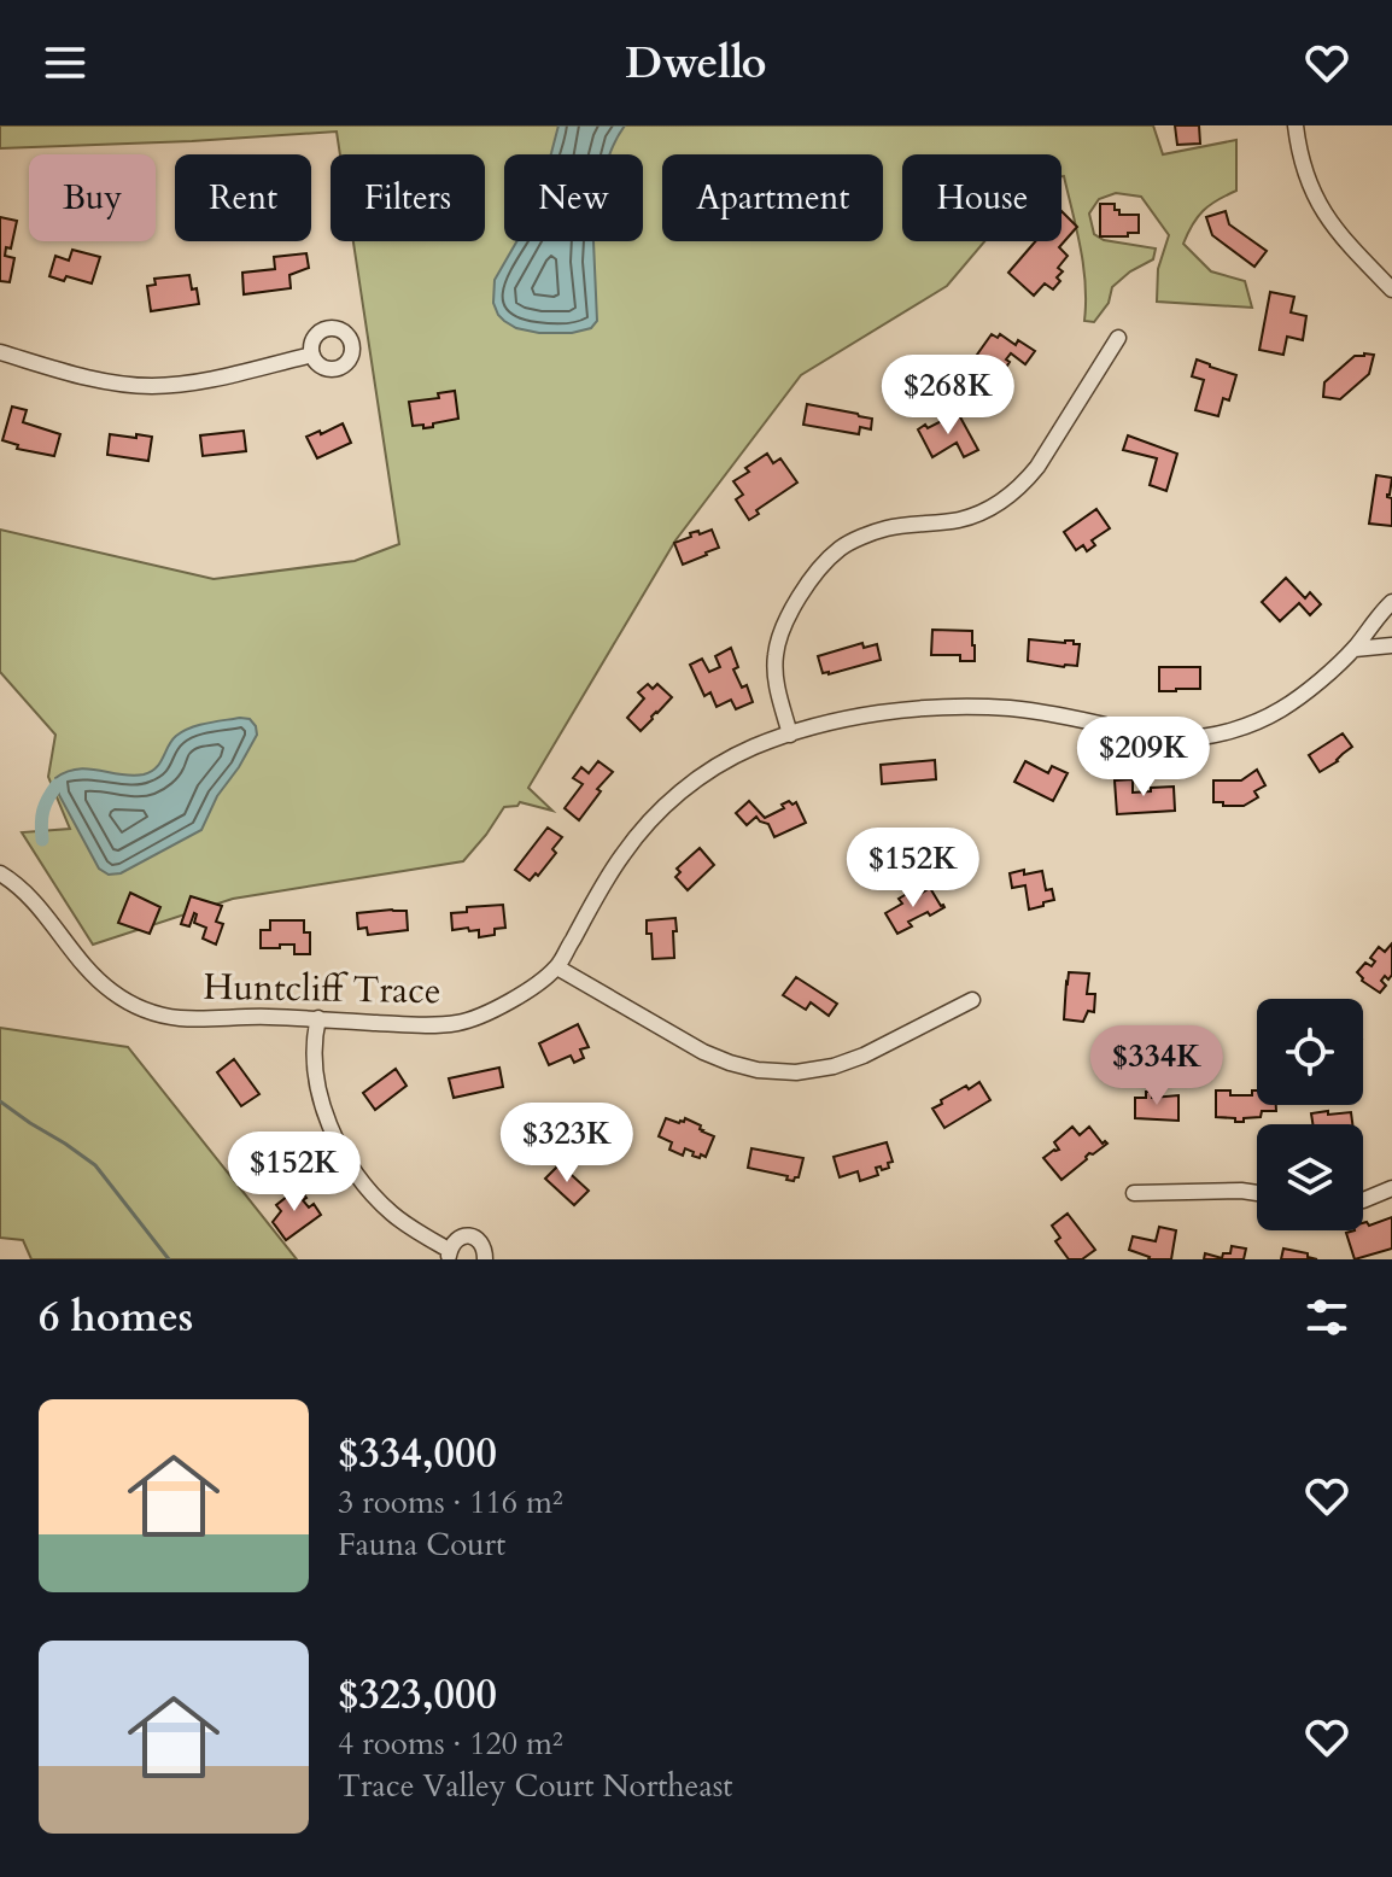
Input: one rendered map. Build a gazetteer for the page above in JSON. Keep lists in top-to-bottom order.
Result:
{
  "streets": {
    "street": ["Huntcliff Trace"]
  },
  "page": {
    "header": "Dwello",
    "chip": [
      "Buy",
      "Rent",
      "Filters",
      "New",
      "Apartment",
      "House"
    ],
    "price": [
      "$268K",
      "$209K",
      "$152K",
      "$334K",
      "$323K",
      "$152K"
    ],
    "heading": "6 homes",
    "list": [
      {
        "name": "$334,000",
        "note": "3 rooms · 116 m² · Fauna Court"
      },
      {
        "name": "$323,000",
        "note": "4 rooms · 120 m² · Trace Valley Court Northeast"
      }
    ]
  }
}
